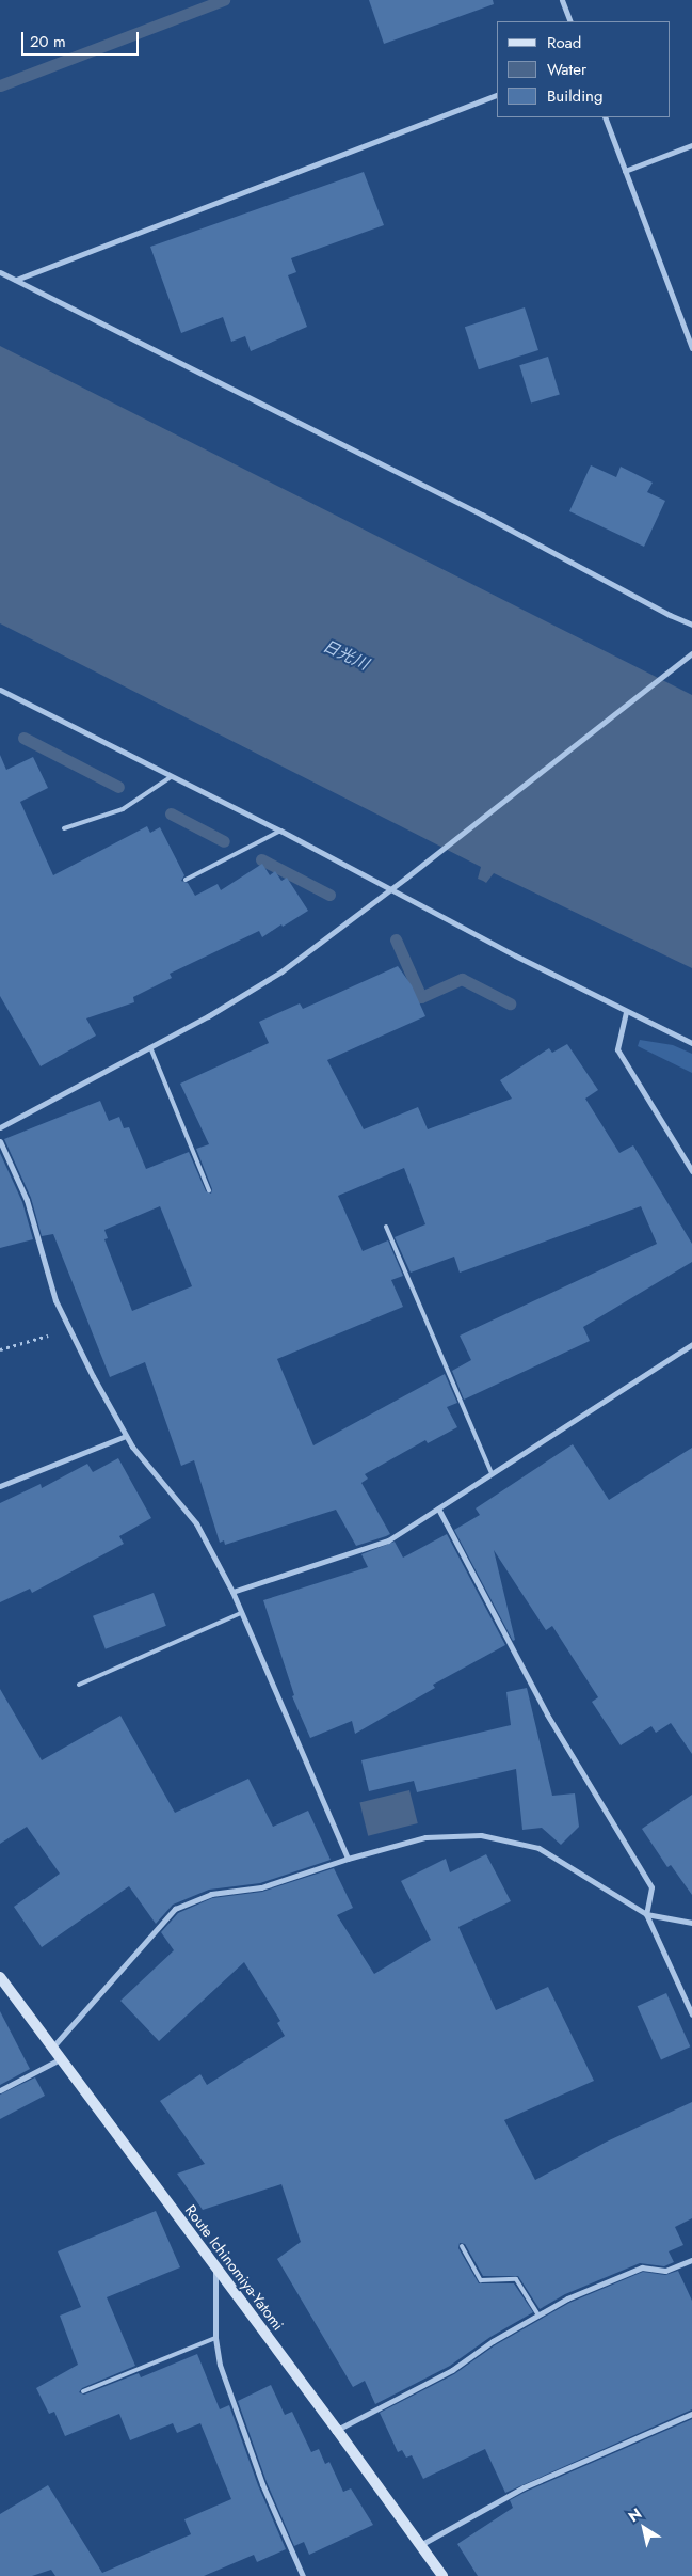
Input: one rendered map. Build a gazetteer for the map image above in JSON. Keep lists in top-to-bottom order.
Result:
{
  "streets": {
    "main road": ["Route Ichinomiya-Yatomi"]
  },
  "water": ["日光川"],
  "legend": ["Road", "Water", "Building"],
  "scale_bar": "20 m",
  "north": "top left"
}
